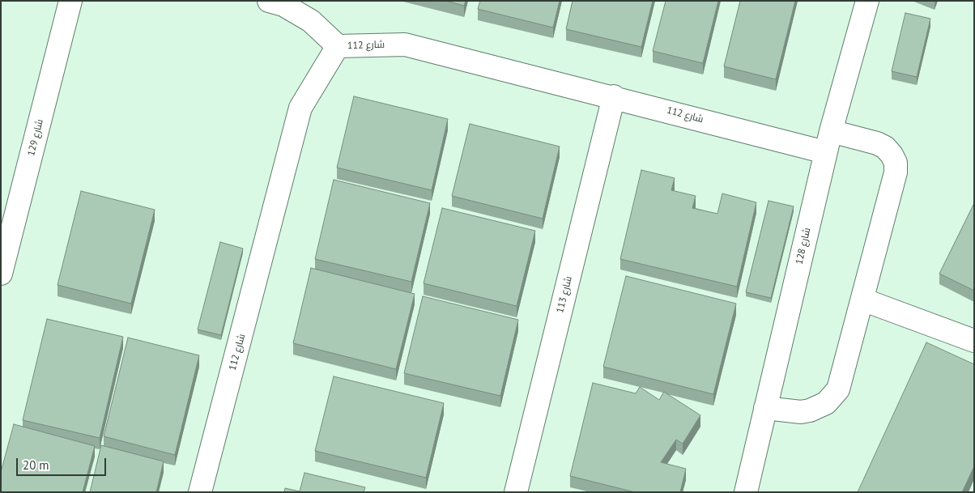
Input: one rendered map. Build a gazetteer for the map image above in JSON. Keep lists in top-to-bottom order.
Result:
{
  "streets": {
    "street": [
      "شارع 112",
      "شارع 129",
      "شارع 128",
      "شارع 113"
    ]
  },
  "crossings": [
    ["شارع 112", "شارع 128"],
    ["شارع 112", "شارع 113"]
  ],
  "scale_bar": "20 m"
}
